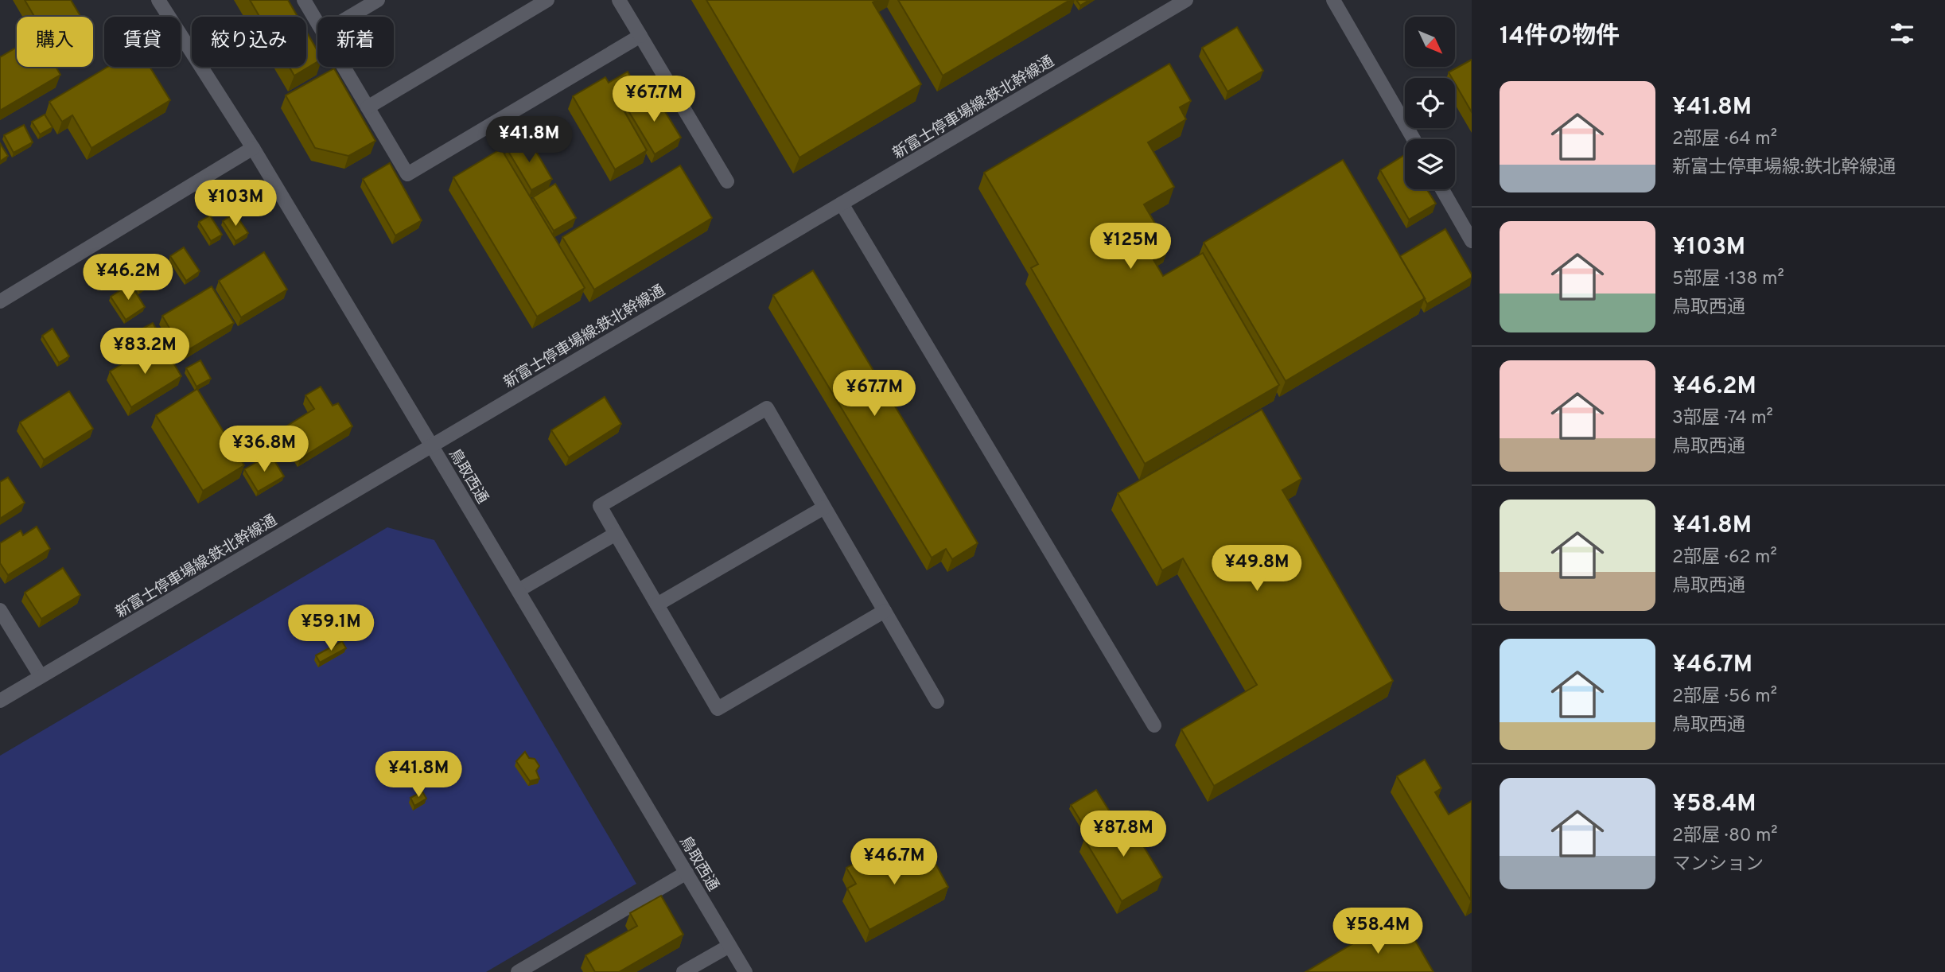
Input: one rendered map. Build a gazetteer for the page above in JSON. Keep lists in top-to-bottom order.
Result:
{
  "streets": {
    "street": ["新富士停車場線:鉄北幹線通", "鳥取西通"]
  },
  "crossings": [
    ["新富士停車場線:鉄北幹線通", "鳥取西通"]
  ],
  "north": "bottom right",
  "page": {
    "heading": "14件の物件",
    "chip": [
      "購入",
      "賃貸",
      "絞り込み",
      "新着"
    ],
    "list": [
      {
        "name": "¥41.8M",
        "note": "2部屋 · 64 m² · 新富士停車場線:鉄北幹線通"
      },
      {
        "name": "¥103M",
        "note": "5部屋 · 138 m² · 鳥取西通"
      },
      {
        "name": "¥46.2M",
        "note": "3部屋 · 74 m² · 鳥取西通"
      },
      {
        "name": "¥41.8M",
        "note": "2部屋 · 62 m² · 鳥取西通"
      },
      {
        "name": "¥46.7M",
        "note": "2部屋 · 56 m² · 鳥取西通"
      },
      {
        "name": "¥58.4M",
        "note": "2部屋 · 80 m² · マンション"
      }
    ],
    "price": [
      "¥67.7M",
      "¥41.8M",
      "¥103M",
      "¥125M",
      "¥46.2M",
      "¥83.2M",
      "¥67.7M",
      "¥36.8M",
      "¥49.8M",
      "¥59.1M",
      "¥41.8M",
      "¥87.8M",
      "¥46.7M",
      "¥58.4M"
    ]
  }
}
